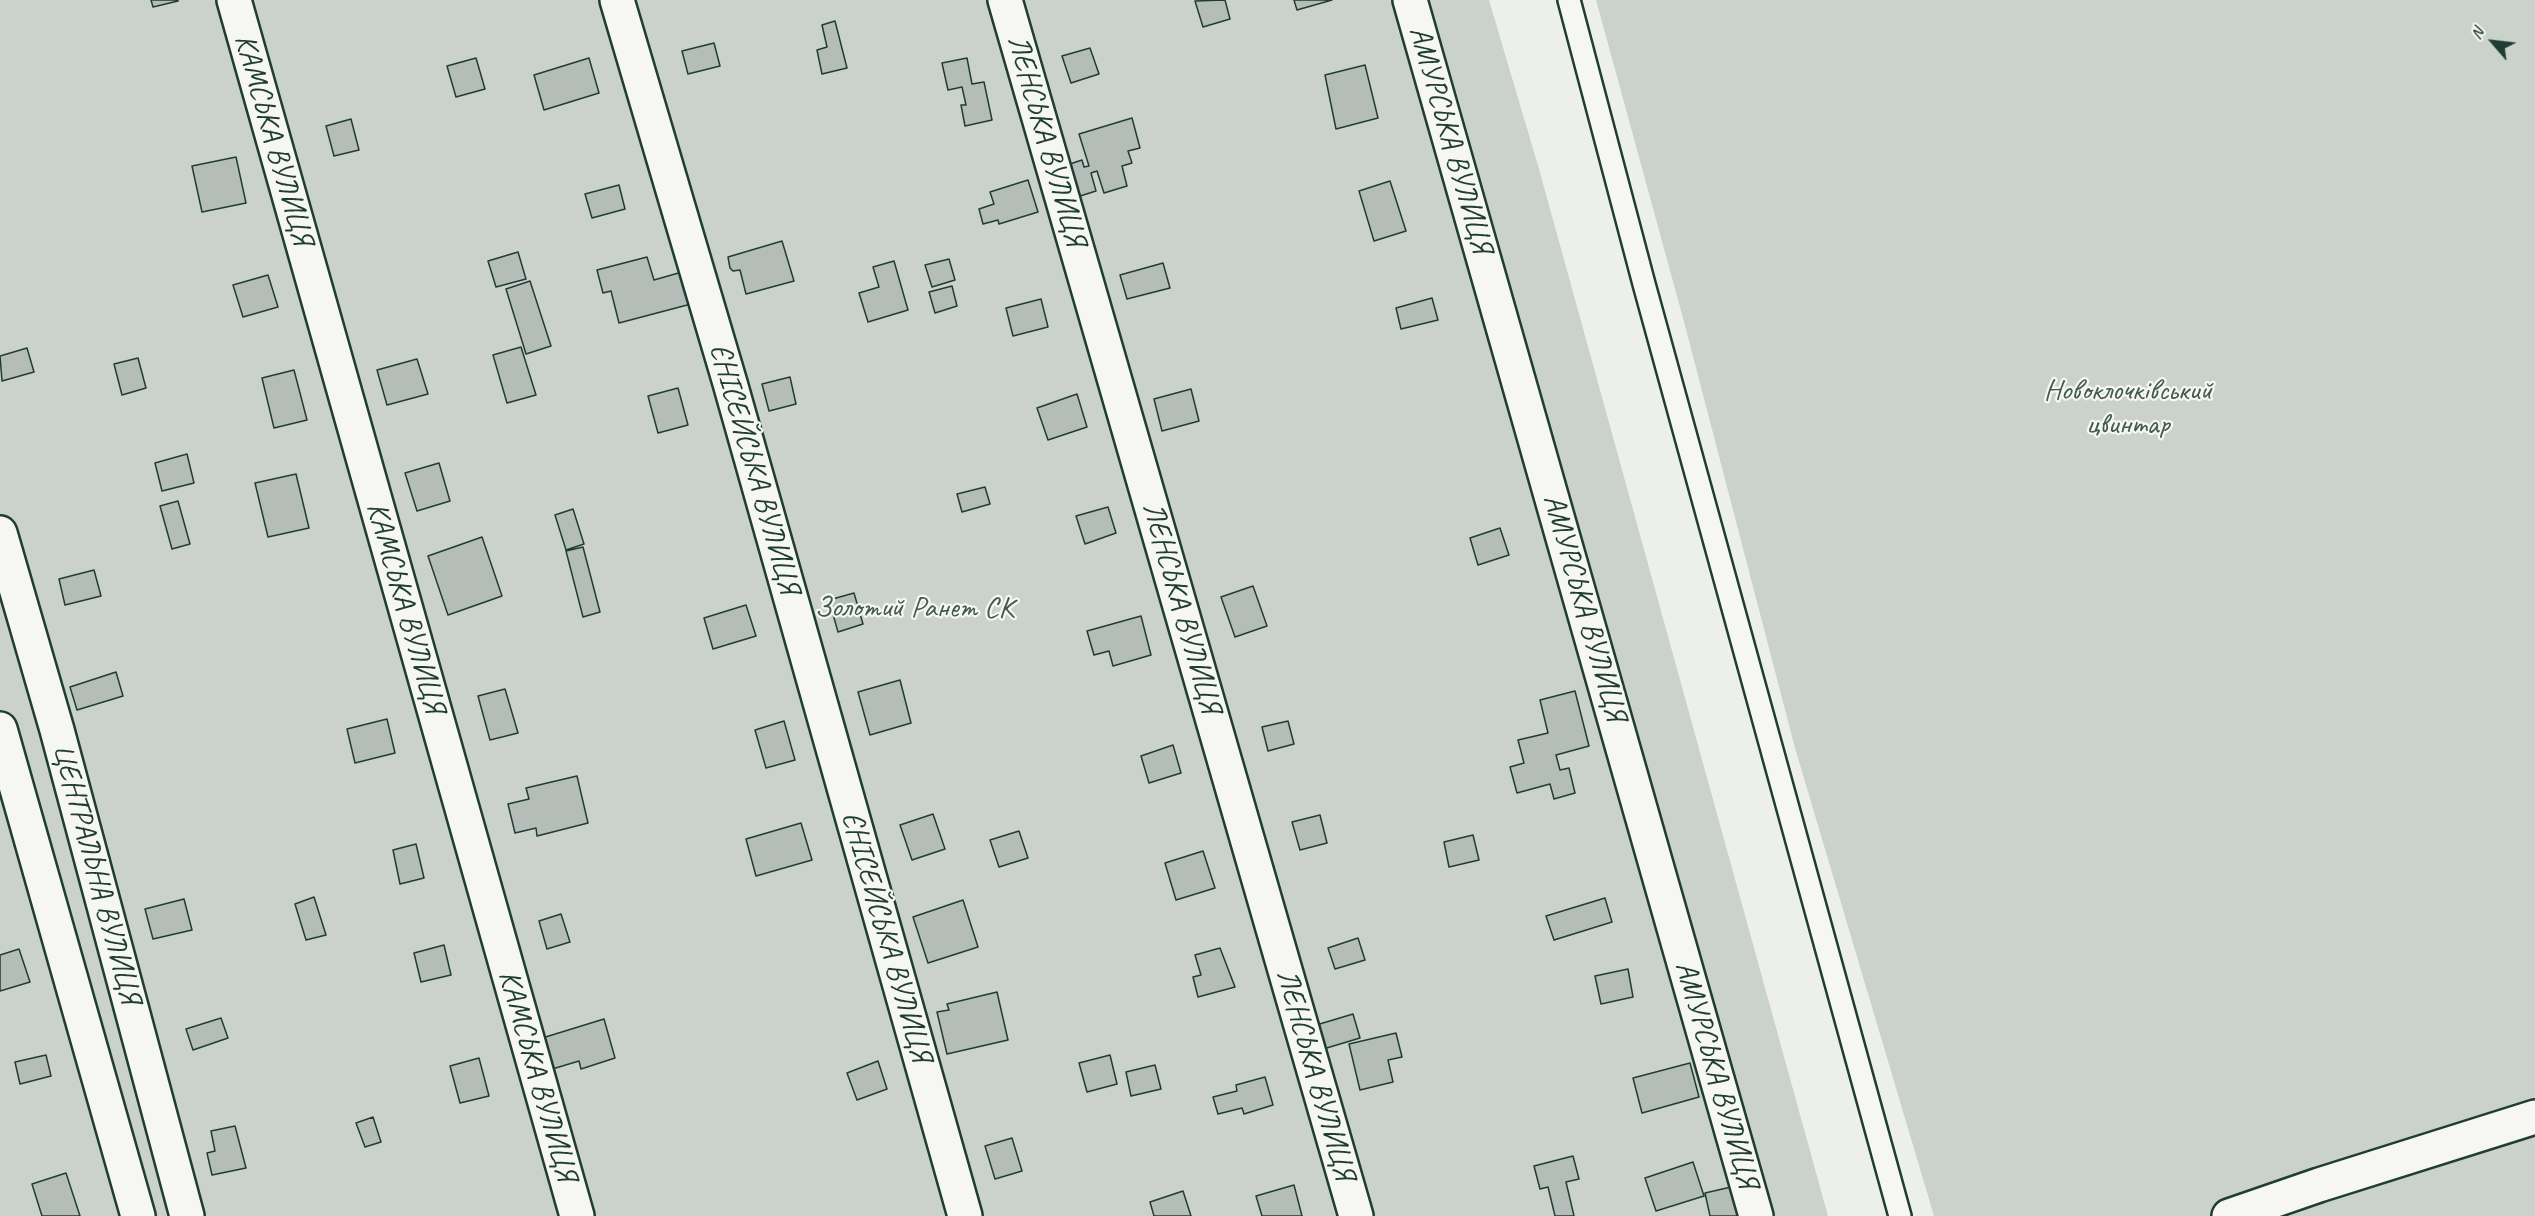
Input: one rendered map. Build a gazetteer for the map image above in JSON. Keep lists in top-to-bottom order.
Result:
{
  "streets": {
    "street": [
      "КАМСЬКА ВУЛИЦЯ",
      "АМУРСЬКА ВУЛИЦЯ",
      "ЛЕНСЬКА ВУЛИЦЯ",
      "ЄНІСЕЙСЬКА ВУЛИЦЯ",
      "ЦЕНТРАЛЬНА ВУЛИЦЯ"
    ]
  },
  "parks": ["Новоклочківський цвинтар", "Золотий Ранет СК"],
  "north": "top left"
}
